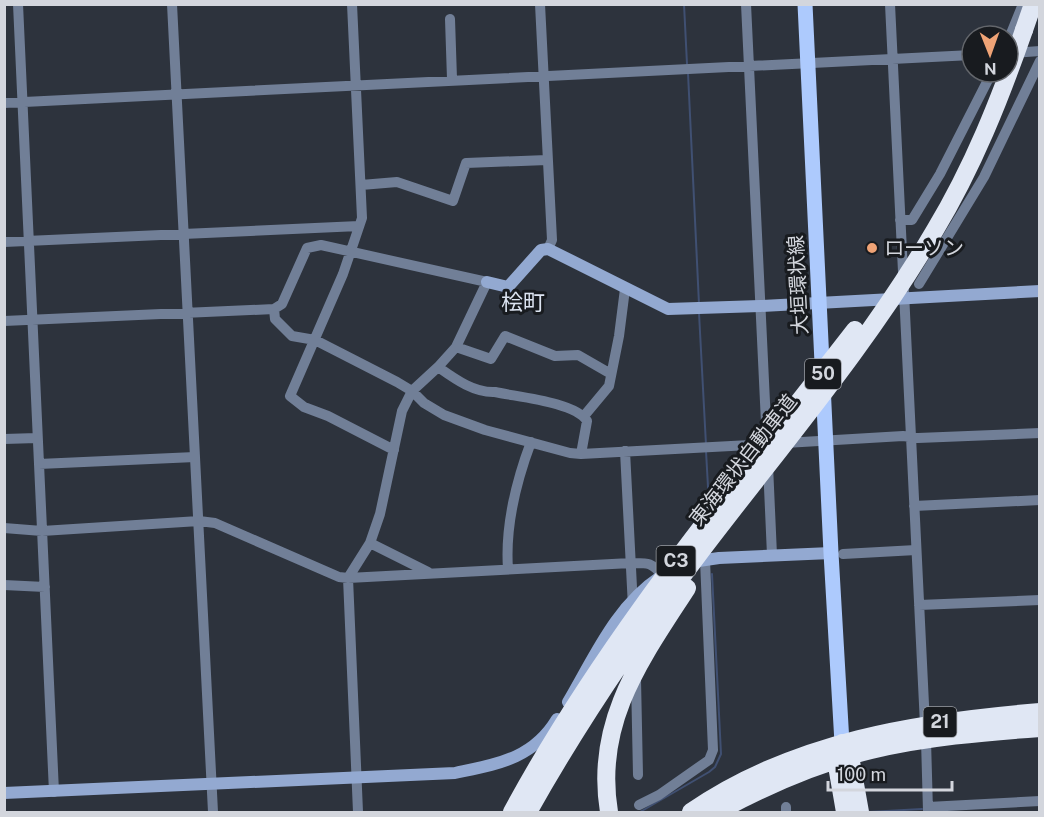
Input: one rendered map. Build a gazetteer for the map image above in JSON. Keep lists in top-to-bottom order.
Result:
{
  "streets": {
    "highway": ["東海環状自動車道", "C3", "21"],
    "main road": ["大垣環状線", "50"]
  },
  "crossings": [
    ["大垣環状線", "21"]
  ],
  "districts": ["桧町"],
  "places": ["ローソン"],
  "scale_bar": "100 m",
  "north": "bottom"
}
